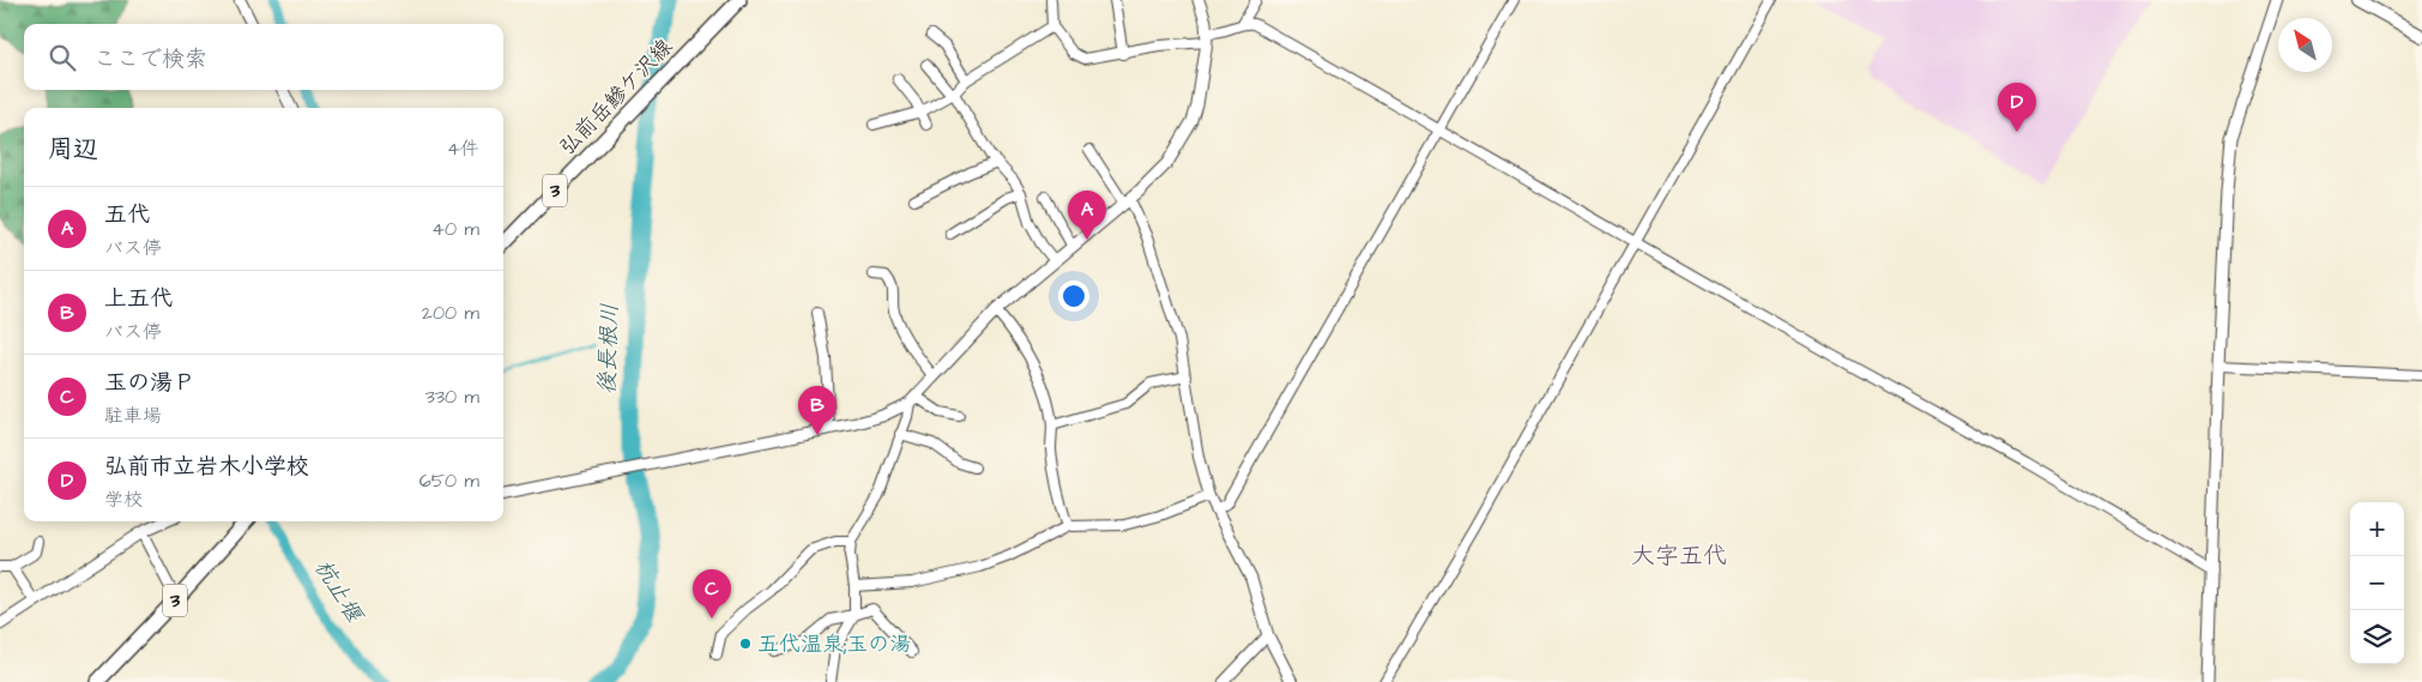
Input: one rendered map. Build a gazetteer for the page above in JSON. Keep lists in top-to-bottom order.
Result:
{
  "streets": {
    "main road": ["弘前岳鰺ケ沢線", "3"]
  },
  "districts": ["大字五代"],
  "water": ["後長根川", "杭止堰"],
  "places": ["五代温泉;玉の湯"],
  "north": "top left",
  "page": {
    "search": "ここで検索",
    "pins": [
      "D",
      "A",
      "B",
      "C"
    ],
    "heading": ["周辺", "4件"],
    "list": [
      {
        "mark": "A",
        "name": "五代",
        "note": "バス停",
        "value": "40 m"
      },
      {
        "mark": "B",
        "name": "上五代",
        "note": "バス停",
        "value": "200 m"
      },
      {
        "mark": "C",
        "name": "玉の湯Ｐ",
        "note": "駐車場",
        "value": "330 m"
      },
      {
        "mark": "D",
        "name": "弘前市立岩木小学校",
        "note": "学校",
        "value": "650 m"
      }
    ],
    "map_buttons": ["+", "−"]
  }
}
